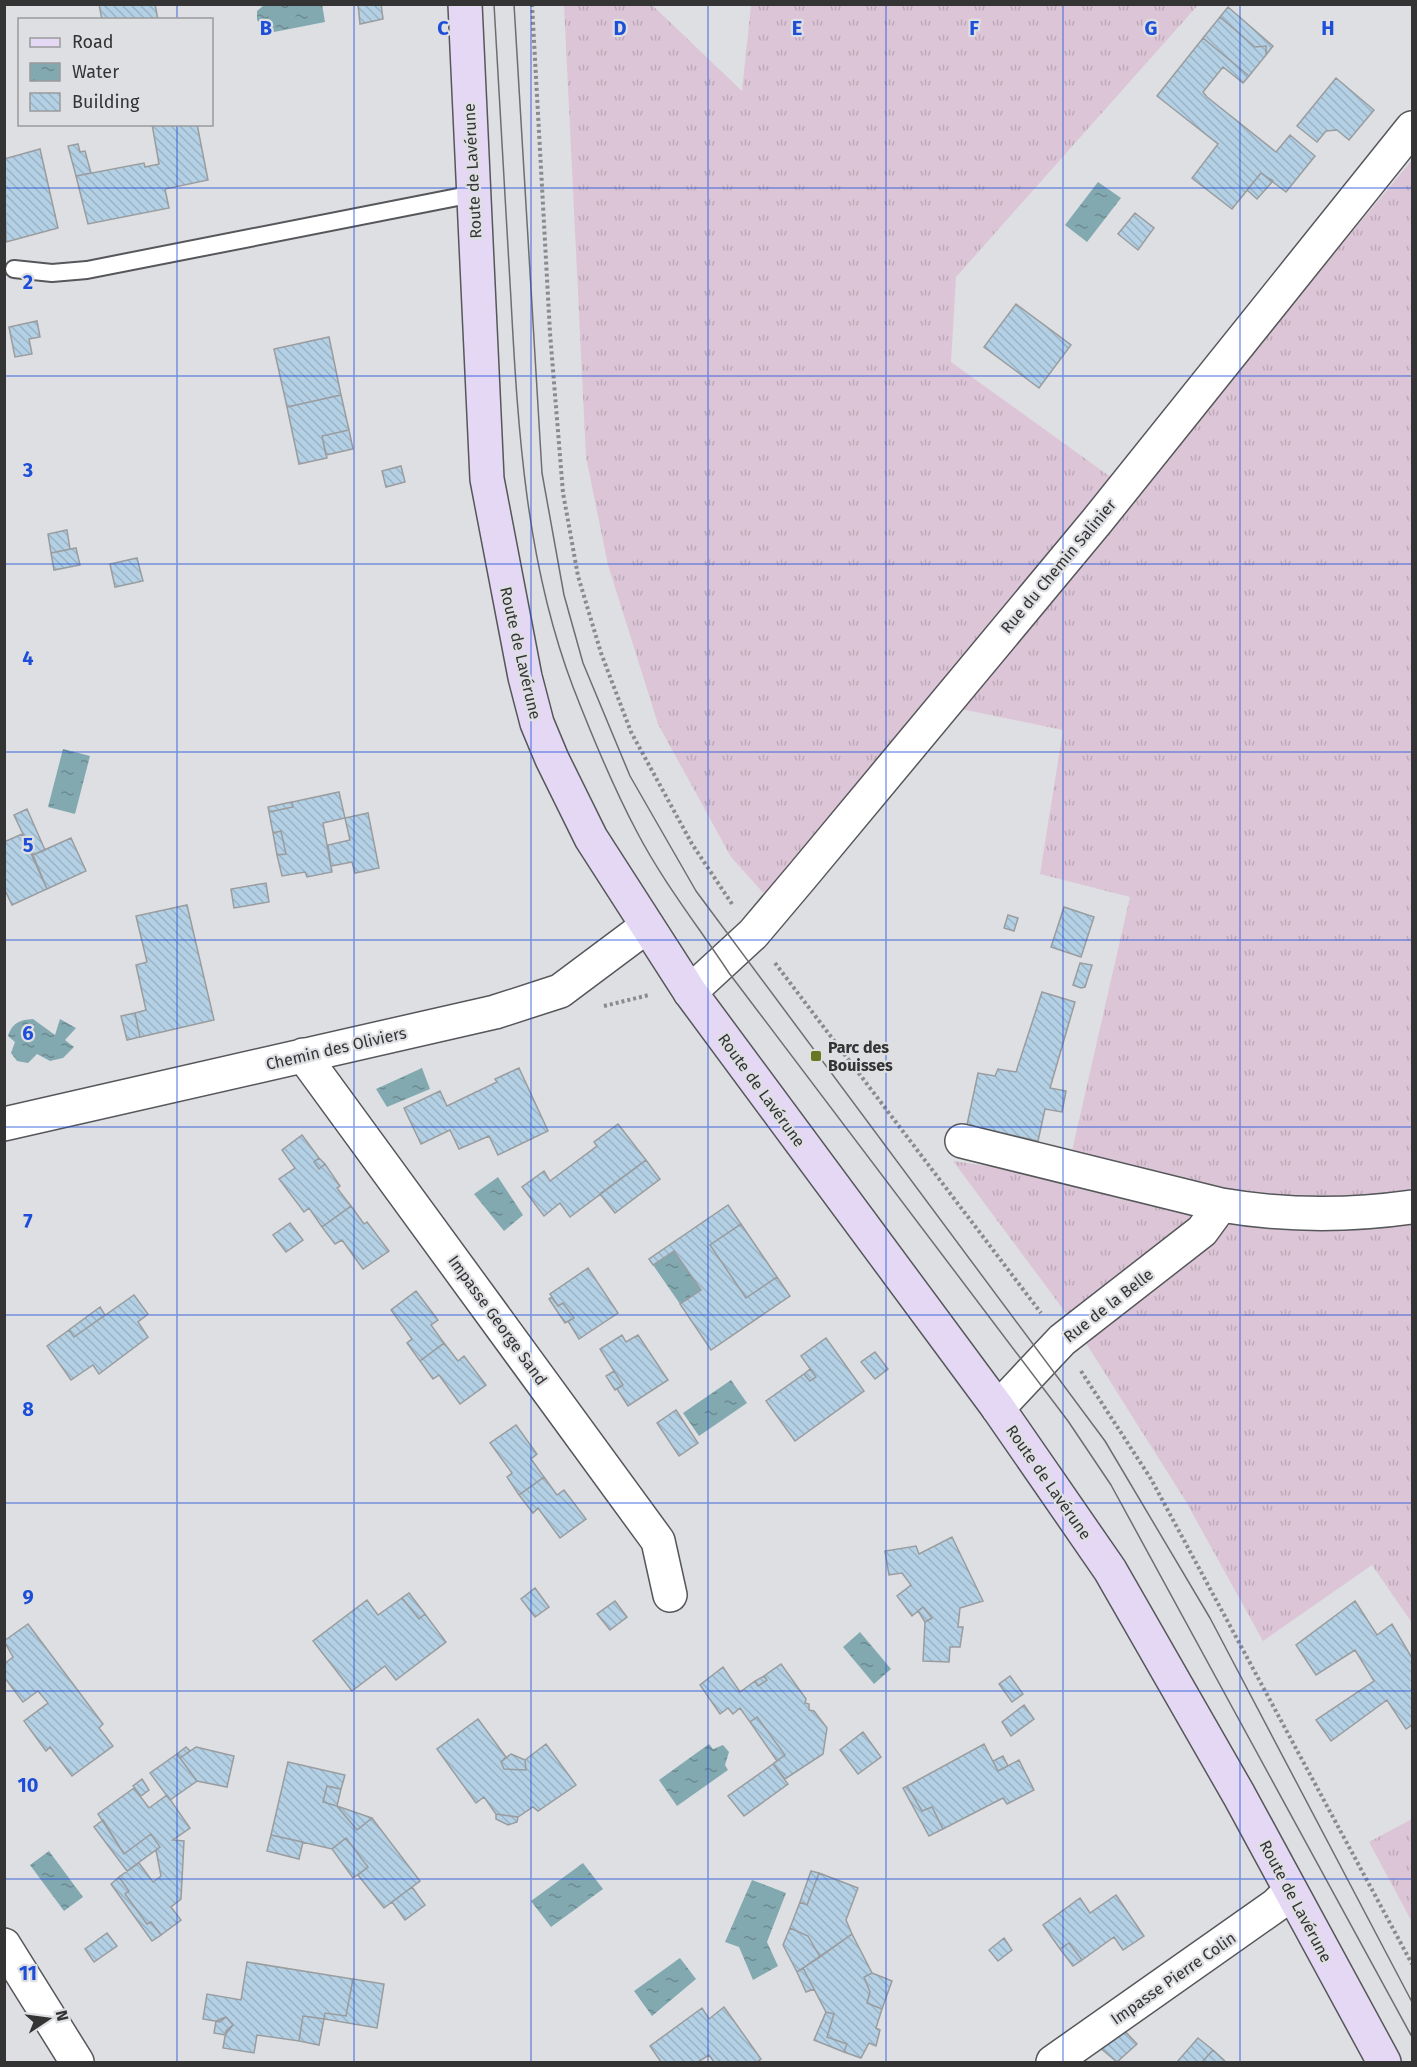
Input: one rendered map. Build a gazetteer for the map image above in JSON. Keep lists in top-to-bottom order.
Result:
{
  "streets": {
    "main road": ["Route de Lavérune"],
    "street": [
      "Rue du Chemin Salinier",
      "Chemin des Oliviers",
      "Rue de la Belle",
      "Impasse George Sand",
      "Impasse Pierre Colin"
    ]
  },
  "crossings": [
    ["Route de Lavérune", "Rue du Chemin Salinier"],
    ["Route de Lavérune", "Chemin des Oliviers"],
    ["Route de Lavérune", "Rue de la Belle"],
    ["Route de Lavérune", "Impasse Pierre Colin"],
    ["Chemin des Oliviers", "Impasse George Sand"]
  ],
  "places": {
    "transit": ["Parc des Bouisses"]
  },
  "legend": ["Road", "Water", "Building"],
  "north": "right",
  "grid": {
    "columns": [
      "B",
      "C",
      "D",
      "E",
      "F",
      "G",
      "H"
    ],
    "rows": [
      "2",
      "3",
      "4",
      "5",
      "6",
      "7",
      "8",
      "9",
      "10",
      "11"
    ]
  }
}
